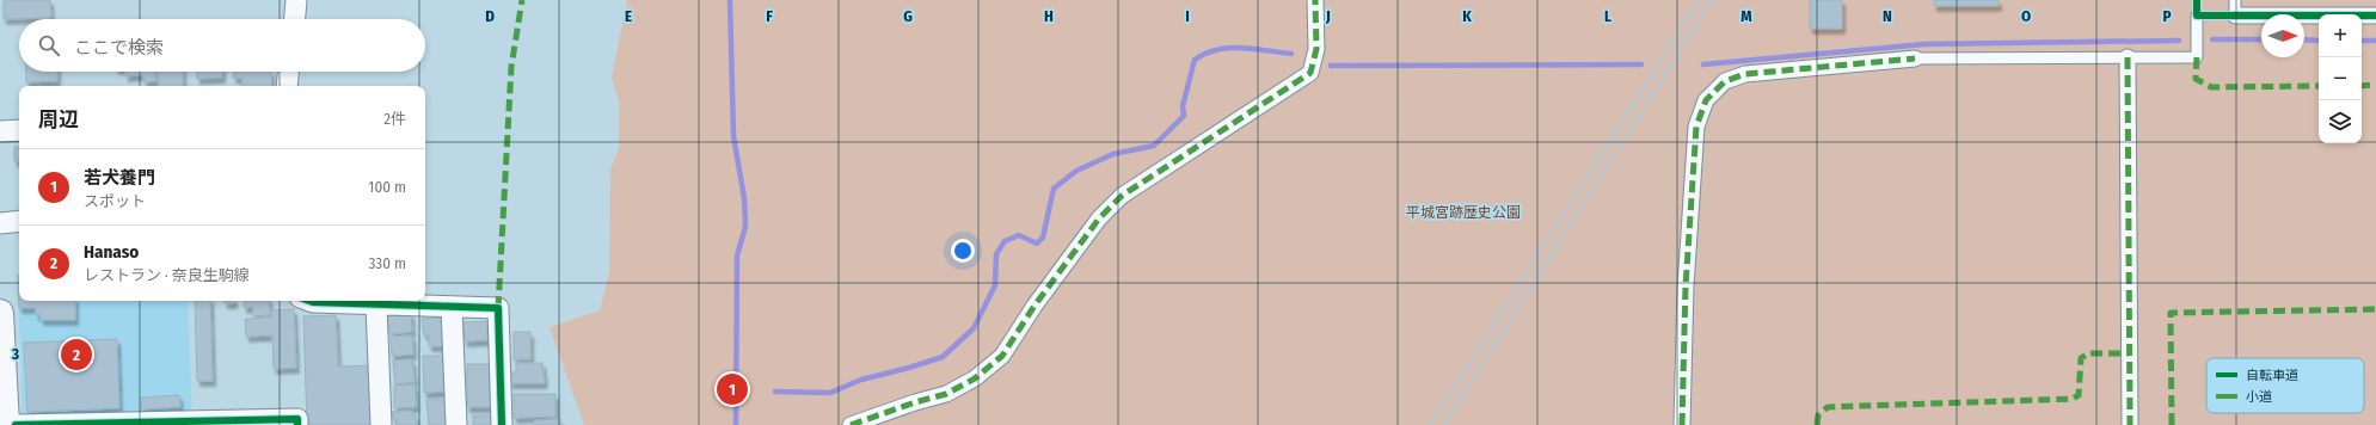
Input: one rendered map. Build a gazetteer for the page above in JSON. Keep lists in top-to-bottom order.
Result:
{
  "parks": ["平城宮跡歴史公園"],
  "legend": ["自転車道", "小道"],
  "north": "right",
  "page": {
    "map_buttons": ["+", "−"],
    "search": "ここで検索",
    "heading": ["周辺", "2件"],
    "list": [
      {
        "mark": "1",
        "name": "若犬養門",
        "note": "スポット",
        "value": "100 m"
      },
      {
        "mark": "2",
        "name": "Hanaso",
        "note": "レストラン · 奈良生駒線",
        "value": "330 m"
      }
    ],
    "pins": ["2", "1"]
  },
  "grid": {
    "columns": [
      "D",
      "E",
      "F",
      "G",
      "H",
      "I",
      "J",
      "K",
      "L",
      "M",
      "N",
      "O",
      "P"
    ],
    "rows": ["3"]
  }
}
